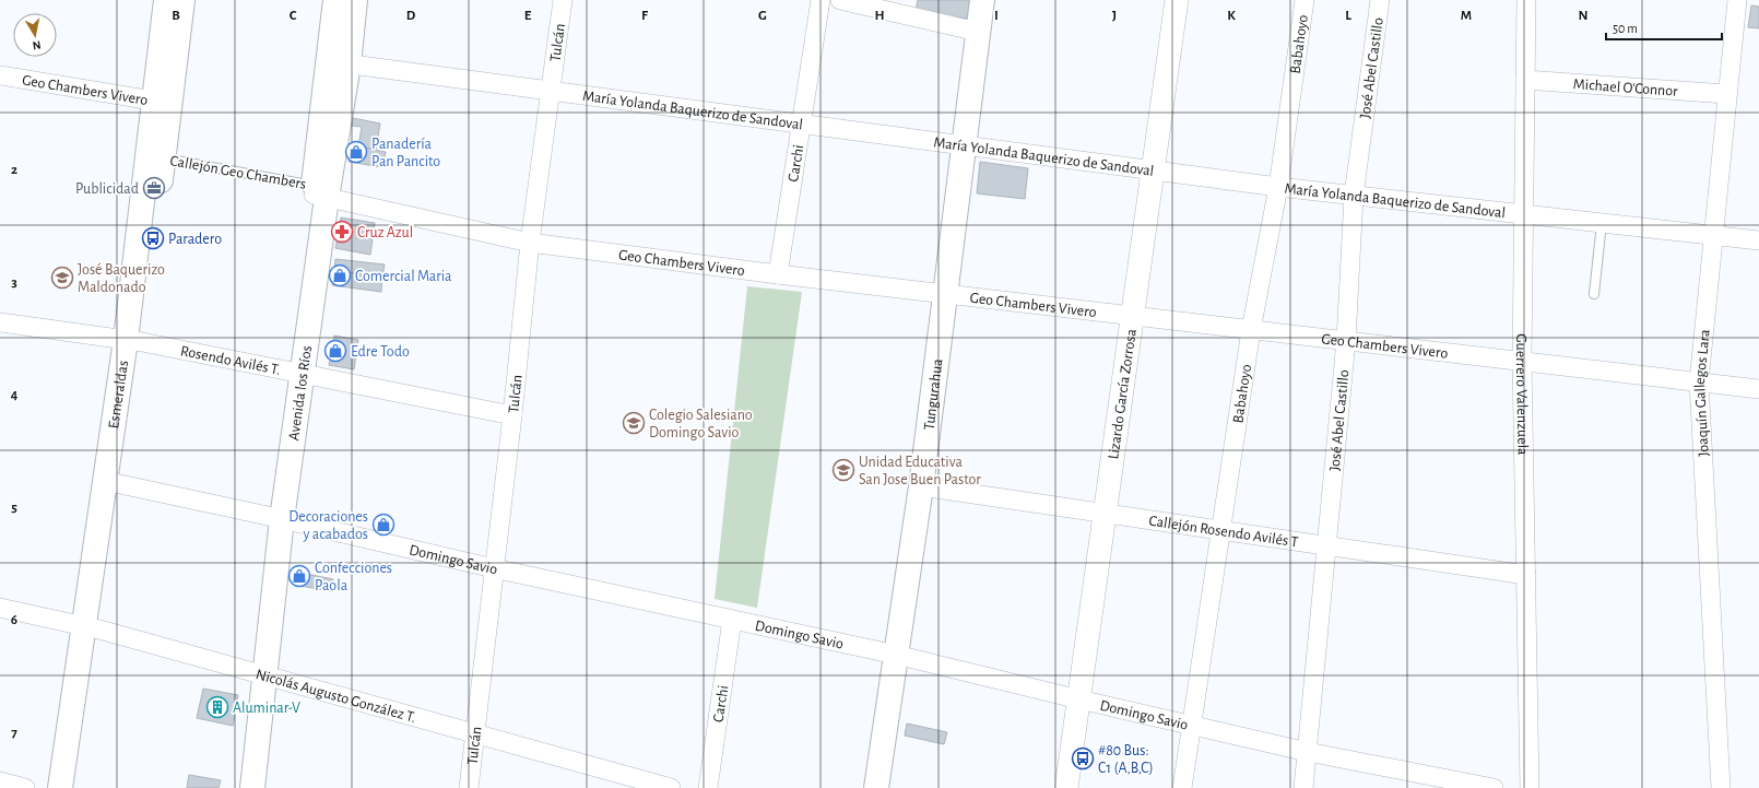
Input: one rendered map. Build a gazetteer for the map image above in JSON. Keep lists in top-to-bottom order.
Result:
{
  "streets": {
    "main road": ["Avenida los Ríos", "Esmeraldas", "Tungurahua"],
    "street": [
      "Tulcán",
      "Babahoyo",
      "José Abel Castillo",
      "Michael O'Connor",
      "Geo Chambers Vivero",
      "María Yolanda Baquerizo de Sandoval",
      "Carchi",
      "Rosendo Avilés T.",
      "Joaquín Gallegos Lara",
      "Lizardo García Zorrosa",
      "Guerrero Valenzuela",
      "Callejón Rosendo Avilés T",
      "Domingo Savio",
      "Nicolás Augusto González T."
    ],
    "lane": ["Callejón Geo Chambers"]
  },
  "crossings": [
    ["Tulcán", "Geo Chambers Vivero"],
    ["Tulcán", "María Yolanda Baquerizo de Sandoval"],
    ["Tulcán", "Rosendo Avilés T."],
    ["Tulcán", "Domingo Savio"],
    ["Tulcán", "Nicolás Augusto González T."],
    ["Babahoyo", "Geo Chambers Vivero"],
    ["Babahoyo", "María Yolanda Baquerizo de Sandoval"],
    ["Babahoyo", "Callejón Rosendo Avilés T"],
    ["Babahoyo", "Domingo Savio"],
    ["José Abel Castillo", "Geo Chambers Vivero"],
    ["José Abel Castillo", "María Yolanda Baquerizo de Sandoval"],
    ["José Abel Castillo", "Callejón Rosendo Avilés T"],
    ["José Abel Castillo", "Domingo Savio"],
    ["Michael O'Connor", "Joaquín Gallegos Lara"],
    ["Michael O'Connor", "Guerrero Valenzuela"],
    ["Geo Chambers Vivero", "Carchi"],
    ["Geo Chambers Vivero", "Callejón Geo Chambers"],
    ["Geo Chambers Vivero", "Avenida los Ríos"],
    ["Geo Chambers Vivero", "Joaquín Gallegos Lara"],
    ["Geo Chambers Vivero", "Esmeraldas"],
    ["Geo Chambers Vivero", "Tungurahua"],
    ["Geo Chambers Vivero", "Lizardo García Zorrosa"],
    ["Geo Chambers Vivero", "Guerrero Valenzuela"],
    ["María Yolanda Baquerizo de Sandoval", "Carchi"],
    ["María Yolanda Baquerizo de Sandoval", "Avenida los Ríos"],
    ["María Yolanda Baquerizo de Sandoval", "Joaquín Gallegos Lara"],
    ["María Yolanda Baquerizo de Sandoval", "Tungurahua"],
    ["María Yolanda Baquerizo de Sandoval", "Lizardo García Zorrosa"],
    ["María Yolanda Baquerizo de Sandoval", "Guerrero Valenzuela"],
    ["Carchi", "Domingo Savio"],
    ["Callejón Geo Chambers", "Avenida los Ríos"],
    ["Callejón Geo Chambers", "Esmeraldas"],
    ["Rosendo Avilés T.", "Avenida los Ríos"],
    ["Rosendo Avilés T.", "Esmeraldas"],
    ["Avenida los Ríos", "Domingo Savio"],
    ["Avenida los Ríos", "Nicolás Augusto González T."],
    ["Esmeraldas", "Domingo Savio"],
    ["Esmeraldas", "Nicolás Augusto González T."],
    ["Tungurahua", "Callejón Rosendo Avilés T"],
    ["Tungurahua", "Domingo Savio"],
    ["Lizardo García Zorrosa", "Callejón Rosendo Avilés T"],
    ["Lizardo García Zorrosa", "Domingo Savio"],
    ["Guerrero Valenzuela", "Callejón Rosendo Avilés T"]
  ],
  "places": {
    "shop": [
      "Panadería Pan Pancito",
      "Comercial Maria",
      "Edre Todo",
      "Decoraciones y acabados",
      "Confecciones Paola"
    ],
    "office": ["Publicidad"],
    "pharmacy": ["Cruz Azul"],
    "bus stop": ["Paradero", "#80 Bus: C1 (A,B,C)"],
    "school or university": ["José Baquerizo Maldonado", "Colegio Salesiano Domingo Savio", "Unidad Educativa San Jose Buen Pastor"],
    "building": ["Aluminar-V"]
  },
  "scale_bar": "50 m",
  "north": "bottom",
  "grid": {
    "columns": [
      "B",
      "C",
      "D",
      "E",
      "F",
      "G",
      "H",
      "I",
      "J",
      "K",
      "L",
      "M",
      "N"
    ],
    "rows": [
      "2",
      "3",
      "4",
      "5",
      "6",
      "7"
    ]
  }
}
